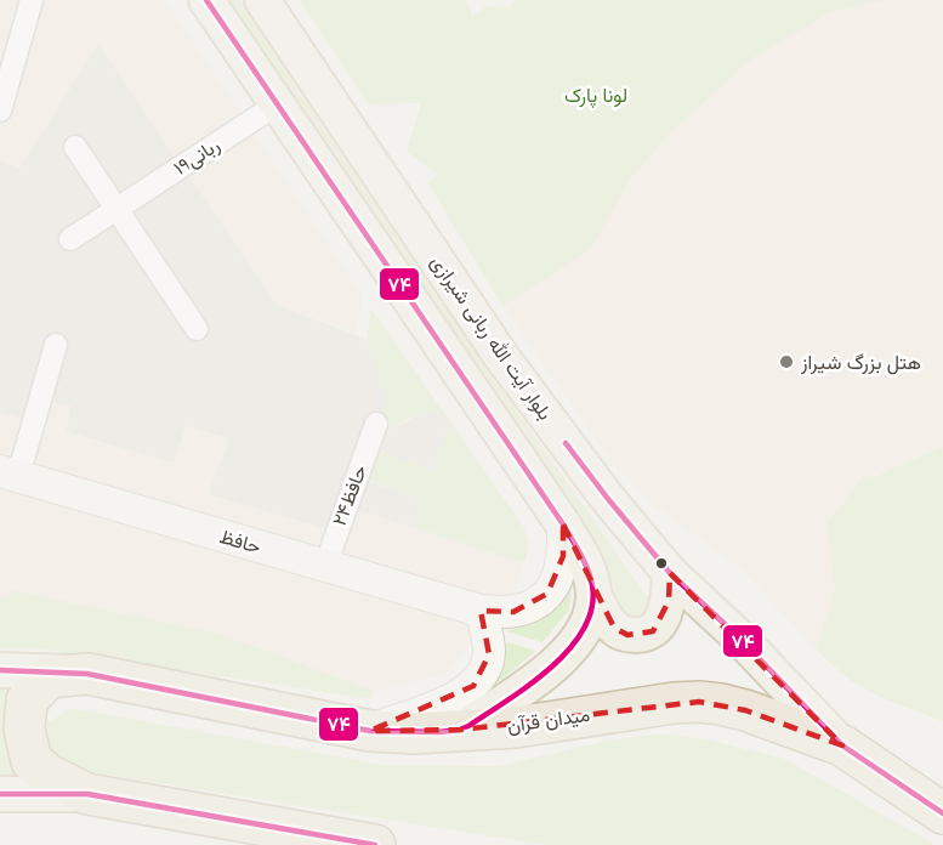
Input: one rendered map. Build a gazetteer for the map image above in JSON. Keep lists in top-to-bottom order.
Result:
{
  "streets": {
    "highway": ["میدان قرآن"],
    "main road": ["بلوار آیت الله ربانی شیرازی", "حافظ"],
    "street": ["ربانی۱۹", "حافظ۲۴"]
  },
  "crossings": [
    ["بلوار آیت الله ربانی شیرازی", "میدان قرآن"],
    ["حافظ۲۴", "حافظ"]
  ],
  "parks": ["لونا پارک"],
  "places": ["هتل بزرگ شیراز"],
  "lines": ["transit line ۷۴"]
}
